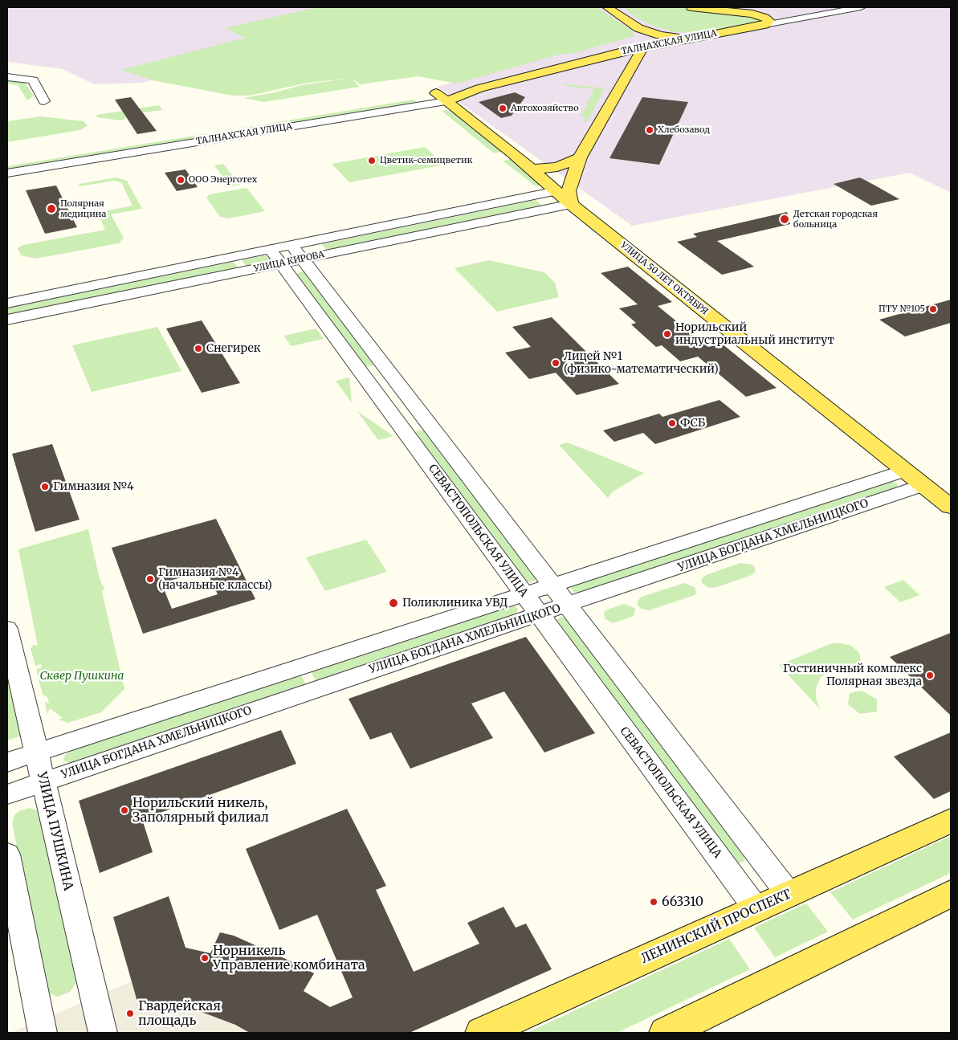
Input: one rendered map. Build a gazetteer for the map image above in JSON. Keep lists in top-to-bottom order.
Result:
{
  "streets": {
    "main road": ["ТАЛНАХСКАЯ УЛИЦА", "УЛИЦА 50 ЛЕТ ОКТЯБРЯ", "ЛЕНИНСКИЙ ПРОСПЕКТ"],
    "street": [
      "УЛИЦА КИРОВА",
      "СЕВАСТОПОЛЬСКАЯ УЛИЦА",
      "УЛИЦА БОГДАНА ХМЕЛЬНИЦКОГО",
      "УЛИЦА ПУШКИНА"
    ]
  },
  "crossings": [
    ["ТАЛНАХСКАЯ УЛИЦА", "УЛИЦА 50 ЛЕТ ОКТЯБРЯ"],
    ["УЛИЦА КИРОВА", "УЛИЦА 50 ЛЕТ ОКТЯБРЯ"],
    ["УЛИЦА КИРОВА", "СЕВАСТОПОЛЬСКАЯ УЛИЦА"],
    ["УЛИЦА 50 ЛЕТ ОКТЯБРЯ", "УЛИЦА БОГДАНА ХМЕЛЬНИЦКОГО"],
    ["СЕВАСТОПОЛЬСКАЯ УЛИЦА", "УЛИЦА БОГДАНА ХМЕЛЬНИЦКОГО"],
    ["СЕВАСТОПОЛЬСКАЯ УЛИЦА", "ЛЕНИНСКИЙ ПРОСПЕКТ"],
    ["УЛИЦА БОГДАНА ХМЕЛЬНИЦКОГО", "УЛИЦА ПУШКИНА"]
  ],
  "parks": ["Сквер Пушкина"],
  "places": [
    "Автохозяйство",
    "Хлебозавод",
    "Цветик-семицветик",
    "ООО Энерготех",
    "Полярная медицина",
    "Детская городская больница",
    "ПТУ №105",
    "Норильский индустриальный институт",
    "Снегирек",
    "Лицей №1 (физико-математический)",
    "ФСБ",
    "Гимназия №4",
    "Гимназия №4 (начальные классы)",
    "Поликлиника УВД",
    "Гостиничный комплекс Полярная звезда",
    "Норильский никель, Заполярный филиал",
    "663310",
    "Норникель Управление комбината",
    "Гвардейская площадь"
  ]
}
